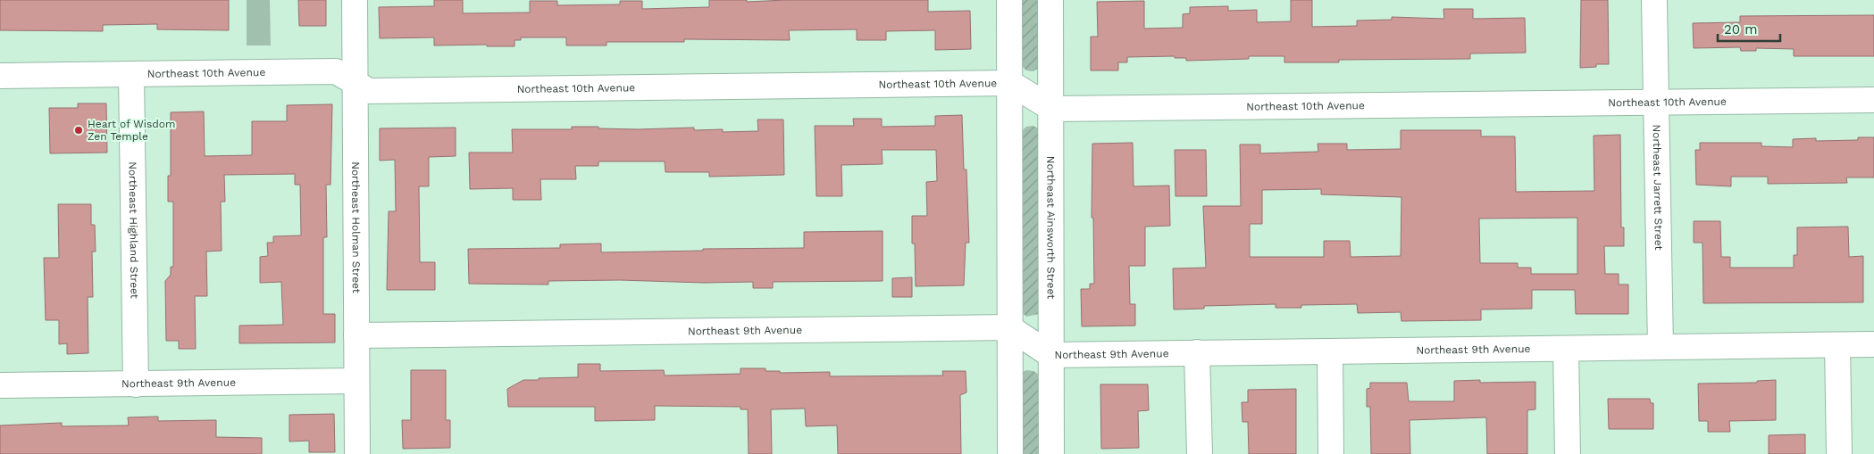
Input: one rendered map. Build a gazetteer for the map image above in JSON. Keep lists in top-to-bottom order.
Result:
{
  "streets": {
    "street": [
      "Northeast 10th Avenue",
      "Northeast Jarrett Street",
      "Northeast Holman Street",
      "Northeast Ainsworth Street",
      "Northeast Highland Street",
      "Northeast 9th Avenue"
    ]
  },
  "crossings": [
    ["Northeast 10th Avenue", "Northeast Jarrett Street"],
    ["Northeast 10th Avenue", "Northeast Holman Street"],
    ["Northeast 10th Avenue", "Northeast Ainsworth Street"],
    ["Northeast 10th Avenue", "Northeast Highland Street"],
    ["Northeast Jarrett Street", "Northeast 9th Avenue"],
    ["Northeast Holman Street", "Northeast 9th Avenue"],
    ["Northeast Ainsworth Street", "Northeast 9th Avenue"],
    ["Northeast Highland Street", "Northeast 9th Avenue"]
  ],
  "places": ["Heart of Wisdom Zen Temple"],
  "scale_bar": "20 m"
}
